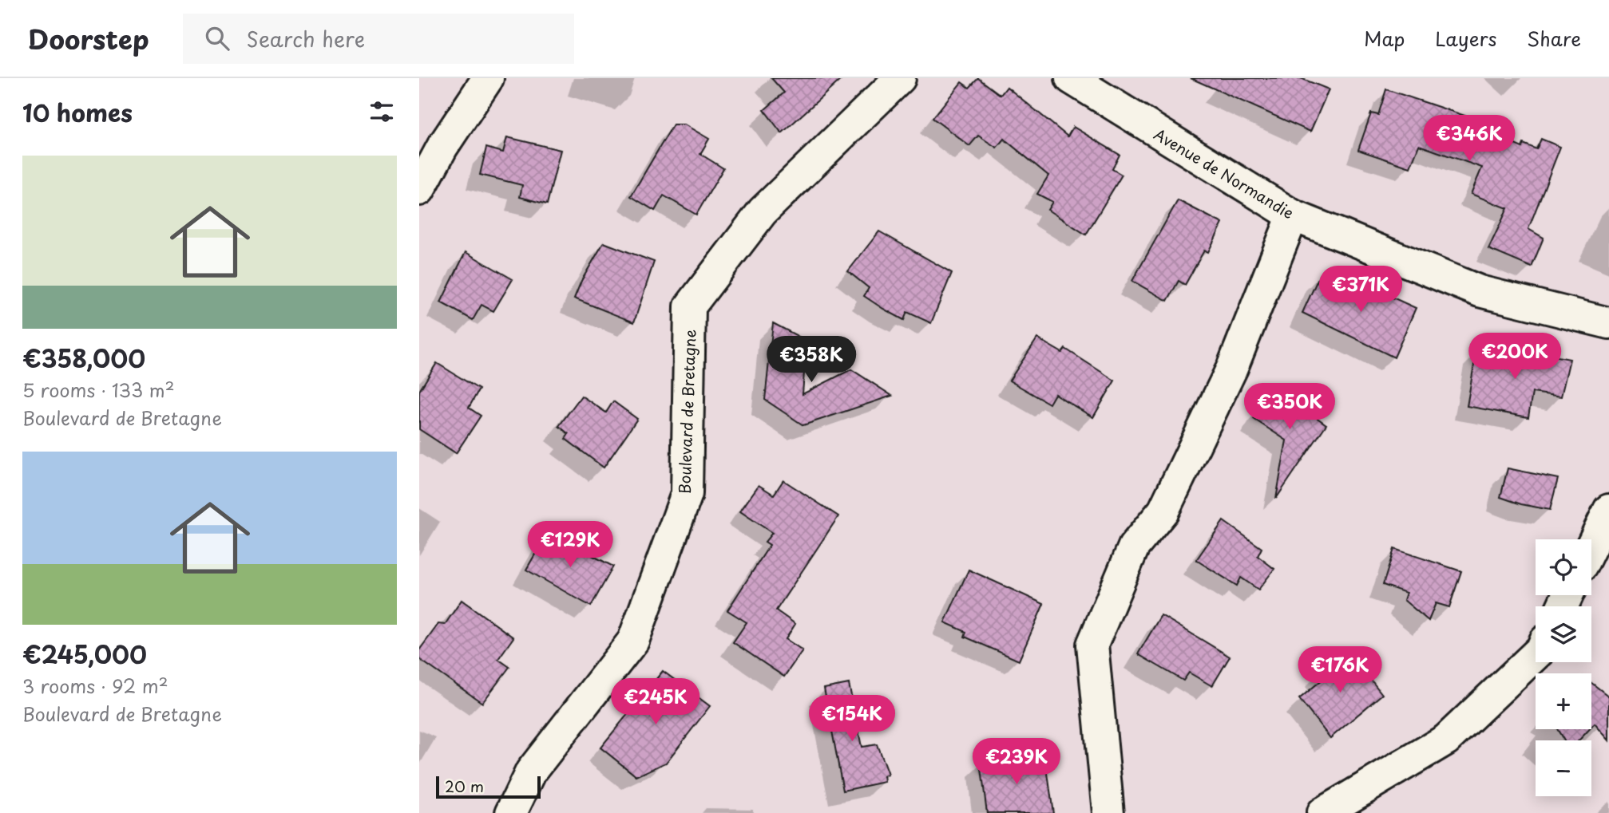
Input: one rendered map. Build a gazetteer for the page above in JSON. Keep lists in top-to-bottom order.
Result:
{
  "streets": {
    "street": ["Avenue de Normandie", "Boulevard de Bretagne"]
  },
  "scale_bar": "20 m",
  "page": {
    "header": "Doorstep",
    "search": "Search here",
    "nav": ["Map", "Layers", "Share"],
    "heading": "10 homes",
    "price": [
      "€346K",
      "€371K",
      "€200K",
      "€358K",
      "€350K",
      "€129K",
      "€176K",
      "€245K",
      "€154K",
      "€239K"
    ],
    "list": [
      {
        "name": "€358,000",
        "note": "5 rooms · 133 m² · Boulevard de Bretagne"
      },
      {
        "name": "€245,000",
        "note": "3 rooms · 92 m² · Boulevard de Bretagne"
      }
    ],
    "map_buttons": ["+", "−"],
    "scale": "20 m"
  }
}
